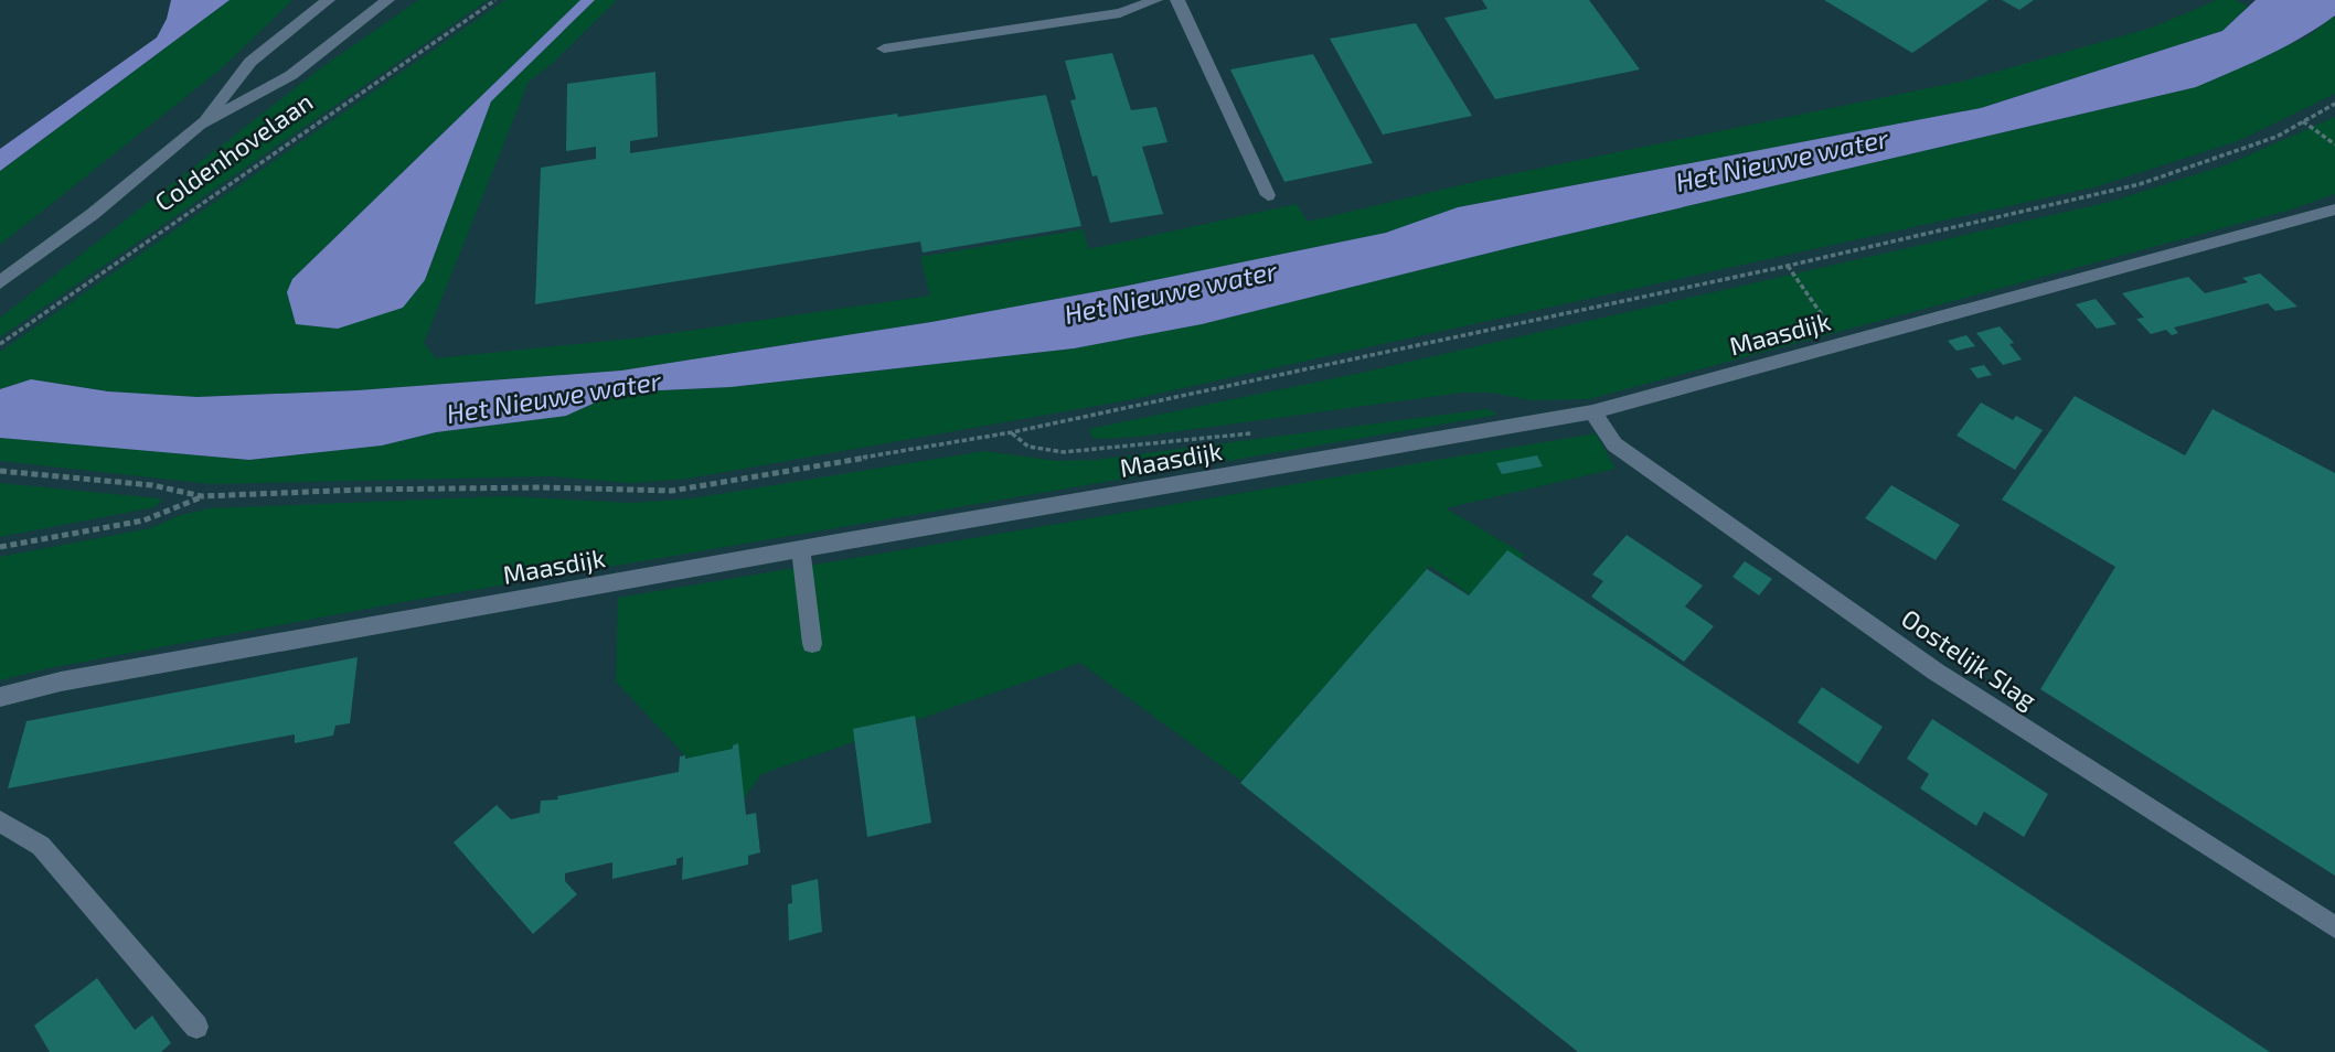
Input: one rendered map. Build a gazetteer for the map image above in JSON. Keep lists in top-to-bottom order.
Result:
{
  "streets": {
    "street": ["Coldenhovelaan", "Maasdijk", "Oostelijk Slag"]
  },
  "crossings": [
    ["Maasdijk", "Oostelijk Slag"]
  ],
  "water": ["Het Nieuwe water"]
}
